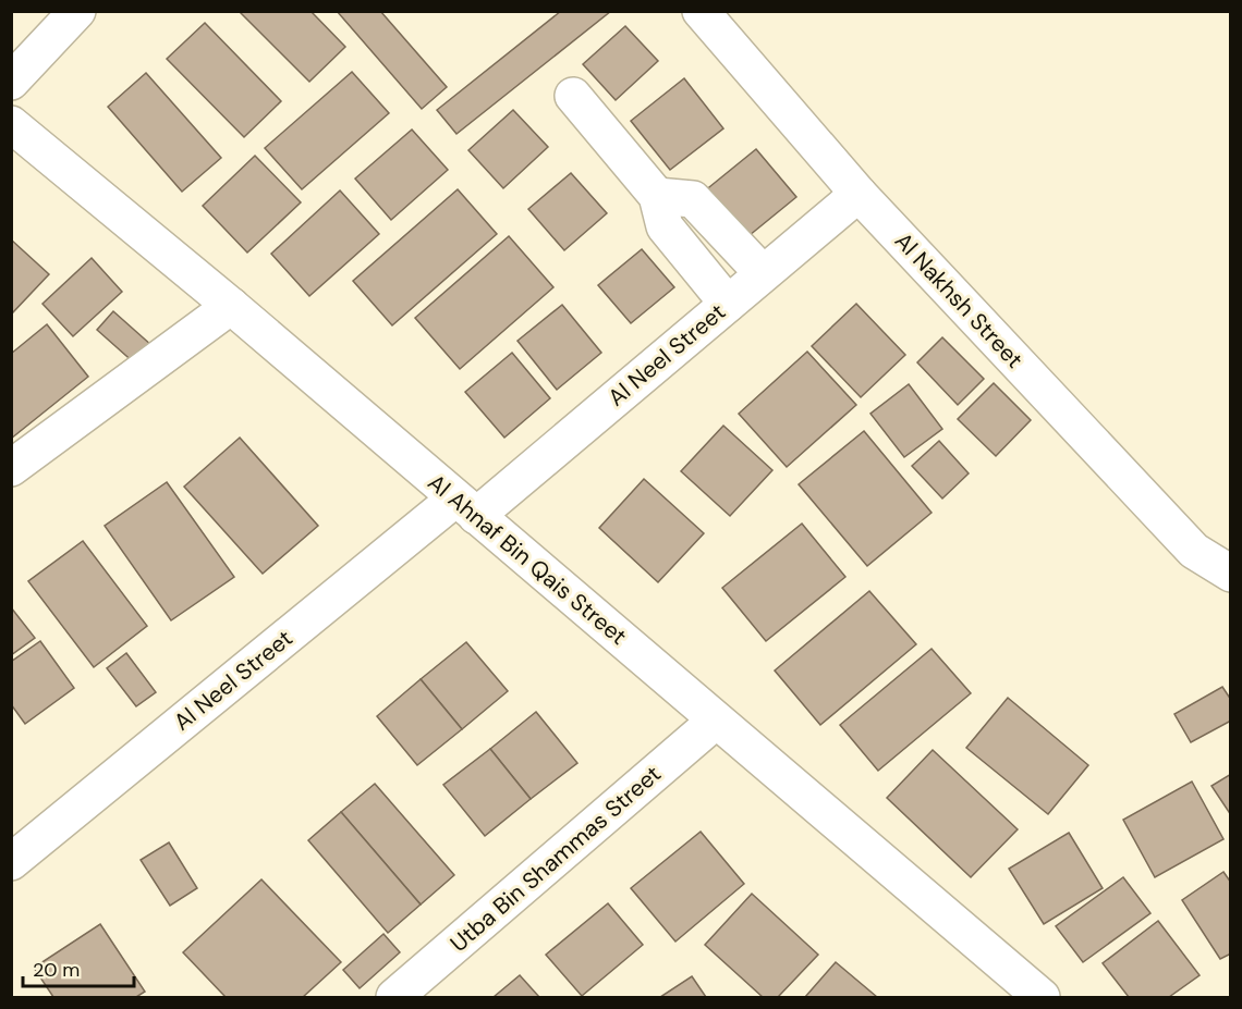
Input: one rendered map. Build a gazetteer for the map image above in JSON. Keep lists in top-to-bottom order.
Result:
{
  "streets": {
    "street": [
      "Al Nakhsh Street",
      "Al Neel Street",
      "Al Ahnaf Bin Qais Street",
      "Utba Bin Shammas Street"
    ]
  },
  "crossings": [
    ["Al Nakhsh Street", "Al Neel Street"],
    ["Al Neel Street", "Al Ahnaf Bin Qais Street"],
    ["Al Ahnaf Bin Qais Street", "Utba Bin Shammas Street"]
  ],
  "scale_bar": "20 m"
}
